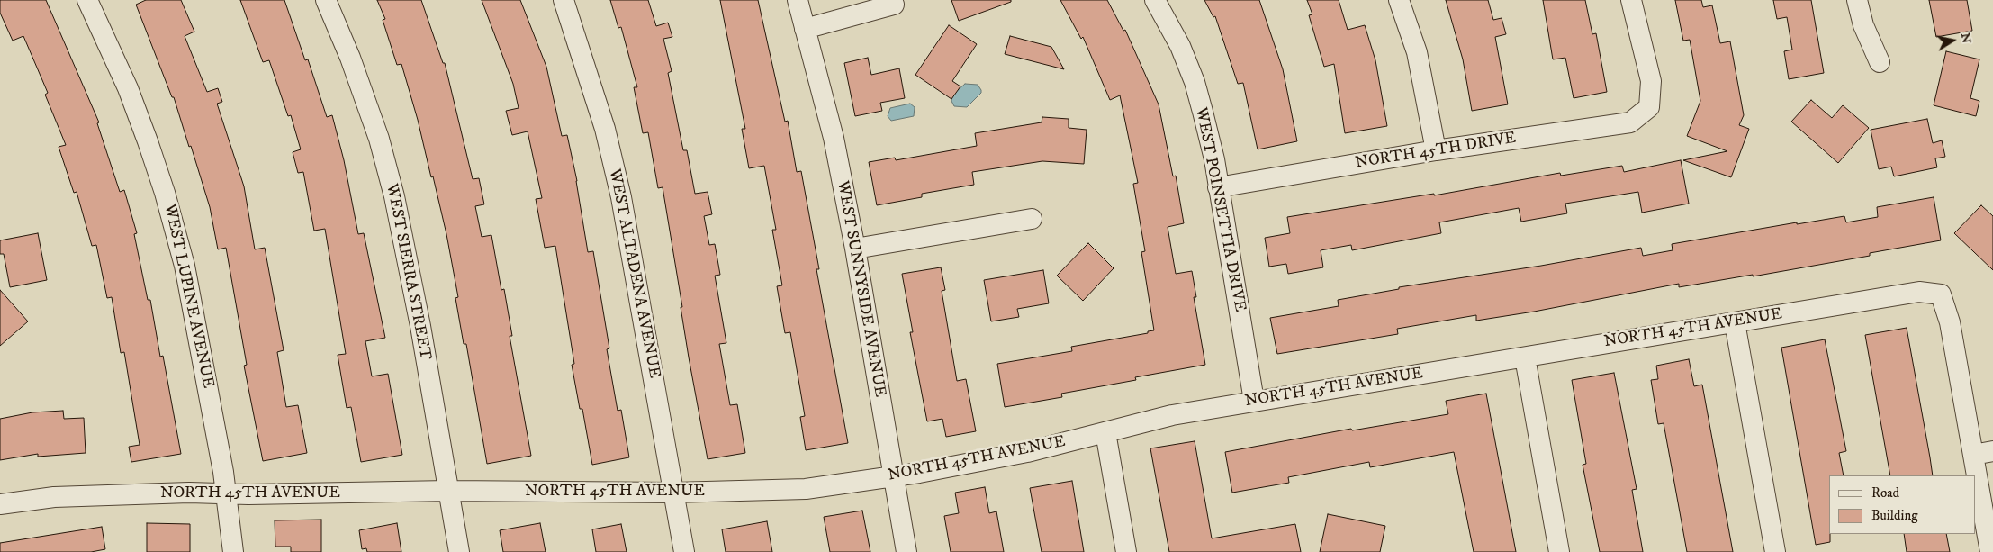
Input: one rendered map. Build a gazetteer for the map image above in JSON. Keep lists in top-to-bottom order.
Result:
{
  "streets": {
    "street": [
      "NORTH 45TH DRIVE",
      "WEST POINSETTIA DRIVE",
      "WEST SIERRA STREET",
      "WEST ALTADENA AVENUE",
      "WEST SUNNYSIDE AVENUE",
      "WEST LUPINE AVENUE",
      "NORTH 45TH AVENUE"
    ]
  },
  "crossings": [
    ["NORTH 45TH DRIVE", "WEST POINSETTIA DRIVE"],
    ["WEST POINSETTIA DRIVE", "NORTH 45TH AVENUE"],
    ["WEST SIERRA STREET", "NORTH 45TH AVENUE"],
    ["WEST ALTADENA AVENUE", "NORTH 45TH AVENUE"],
    ["WEST SUNNYSIDE AVENUE", "NORTH 45TH AVENUE"],
    ["WEST LUPINE AVENUE", "NORTH 45TH AVENUE"]
  ],
  "legend": ["Road", "Building"],
  "north": "right"
}
